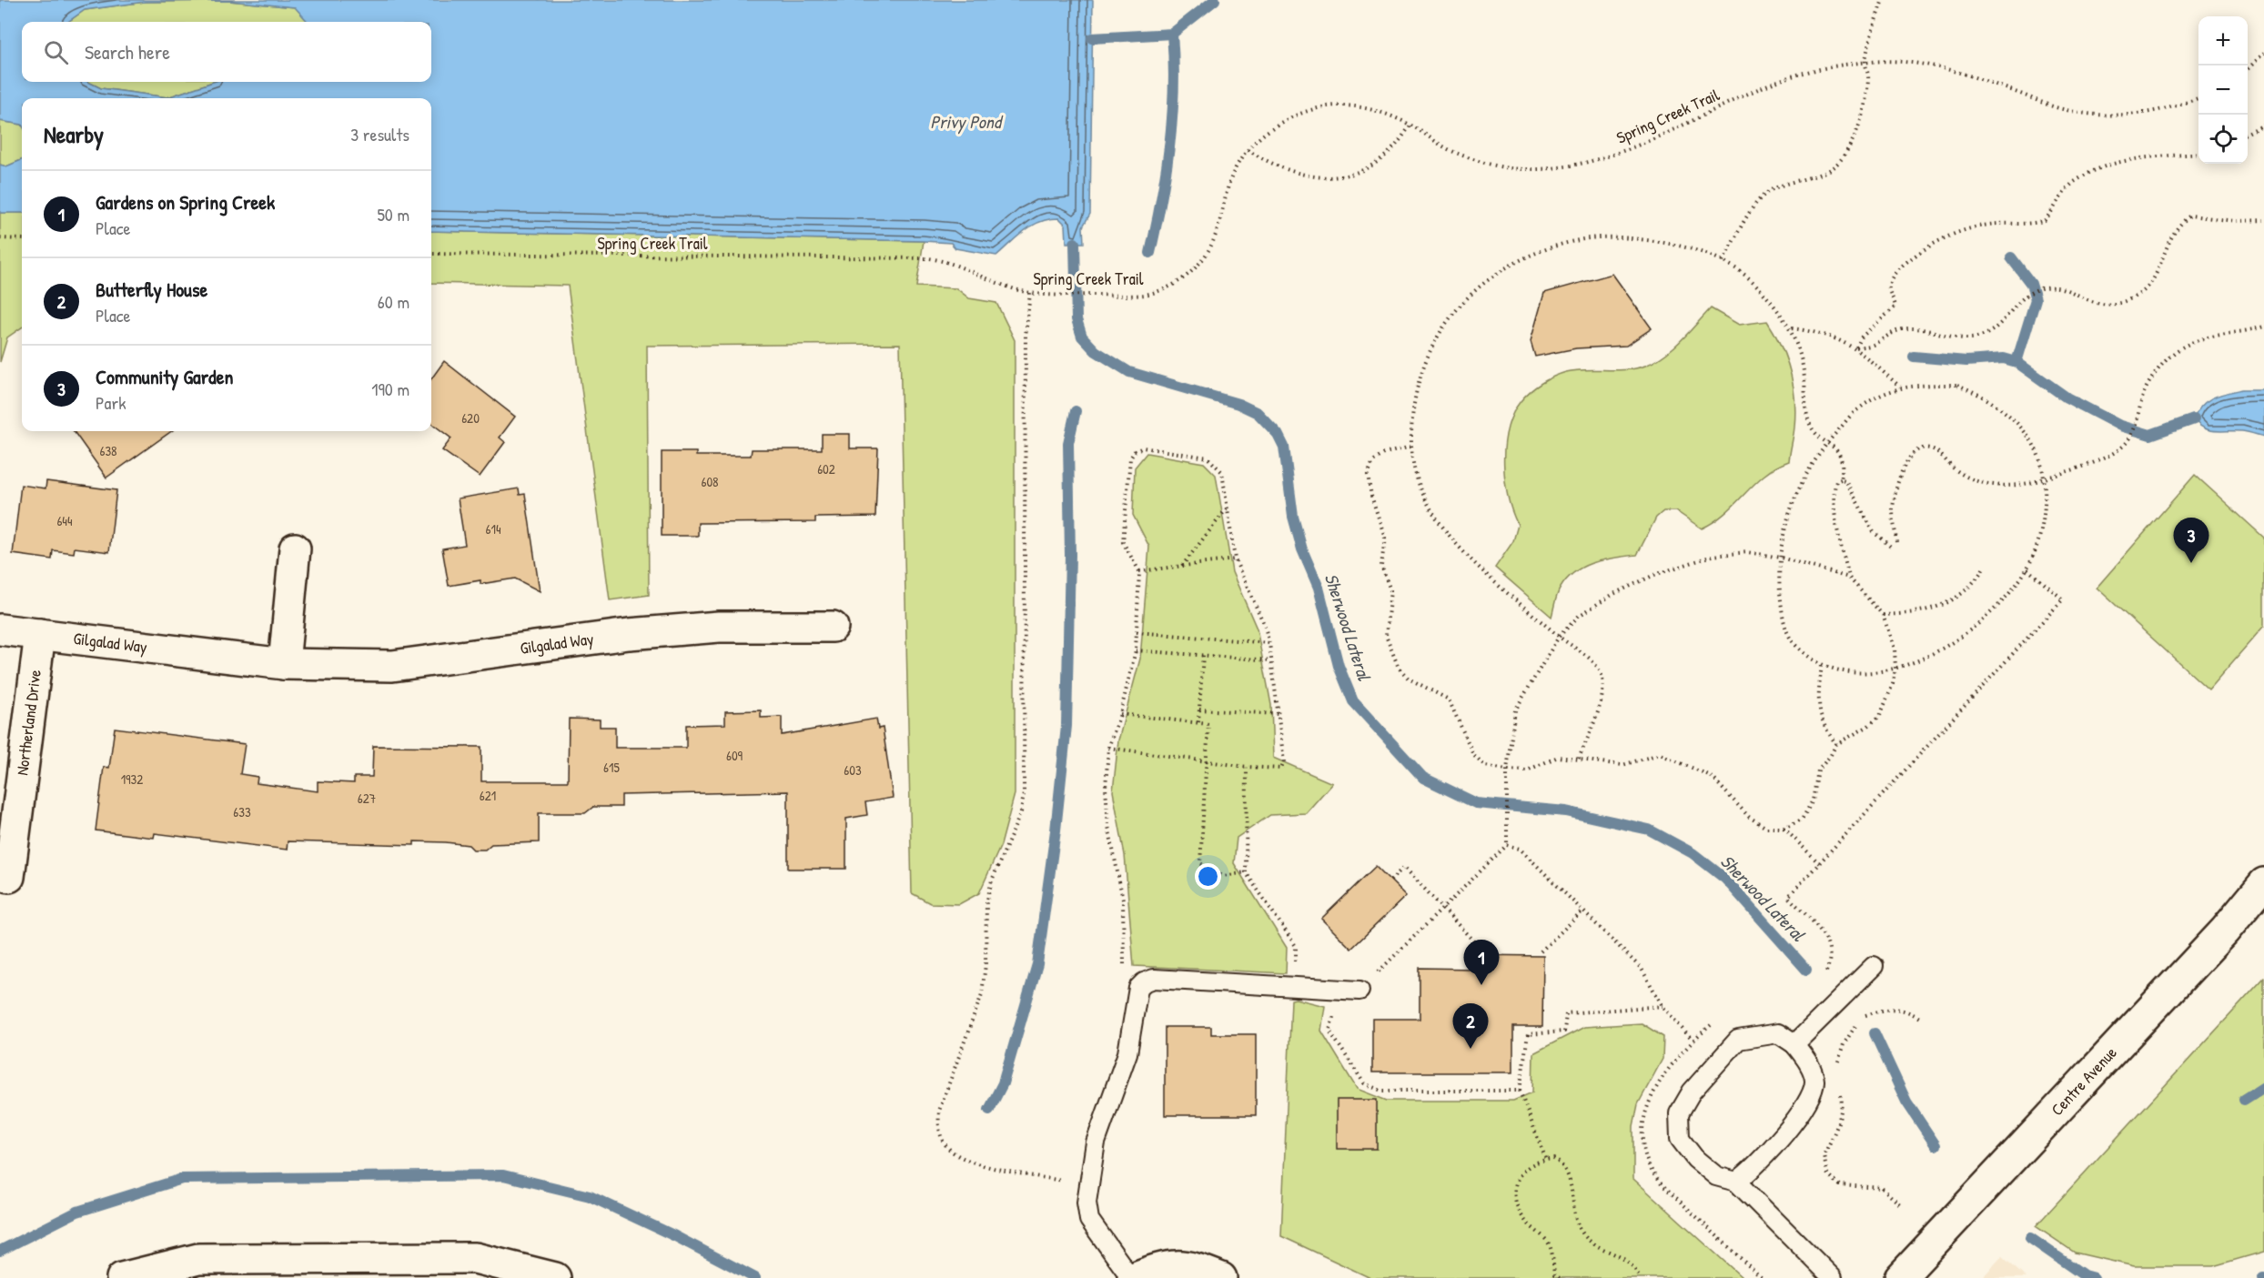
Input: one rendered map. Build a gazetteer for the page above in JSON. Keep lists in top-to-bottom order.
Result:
{
  "streets": {
    "street": ["Gilgalad Way", "Northerland Drive", "Centre Avenue"],
    "path": ["Spring Creek Trail"]
  },
  "crossings": [
    ["Gilgalad Way", "Northerland Drive"]
  ],
  "water": ["Privy Pond", "Sherwood Lateral"],
  "house_numbers": [
    "620",
    "638",
    "602",
    "608",
    "644",
    "614",
    "609",
    "615",
    "603",
    "1932",
    "621",
    "627",
    "633"
  ],
  "page": {
    "map_buttons": ["+", "−"],
    "search": "Search here",
    "heading": ["Nearby", "3 results"],
    "list": [
      {
        "mark": "1",
        "name": "Gardens on Spring Creek",
        "note": "Place",
        "value": "50 m"
      },
      {
        "mark": "2",
        "name": "Butterfly House",
        "note": "Place",
        "value": "60 m"
      },
      {
        "mark": "3",
        "name": "Community Garden",
        "note": "Park",
        "value": "190 m"
      }
    ],
    "pins": ["3", "1", "2"]
  }
}
